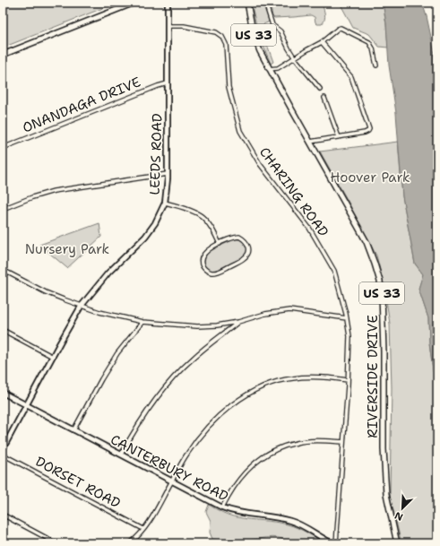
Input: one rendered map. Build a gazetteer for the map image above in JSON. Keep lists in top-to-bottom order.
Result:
{
  "streets": {
    "main road": ["US 33", "RIVERSIDE DRIVE"],
    "street": [
      "ONANDAGA DRIVE",
      "LEEDS ROAD",
      "CHARING ROAD",
      "CANTERBURY ROAD",
      "DORSET ROAD"
    ]
  },
  "crossings": [
    ["ONANDAGA DRIVE", "LEEDS ROAD"],
    ["LEEDS ROAD", "CHARING ROAD"],
    ["LEEDS ROAD", "CANTERBURY ROAD"]
  ],
  "parks": ["Hoover Park", "Nursery Park"],
  "north": "bottom left"
}
